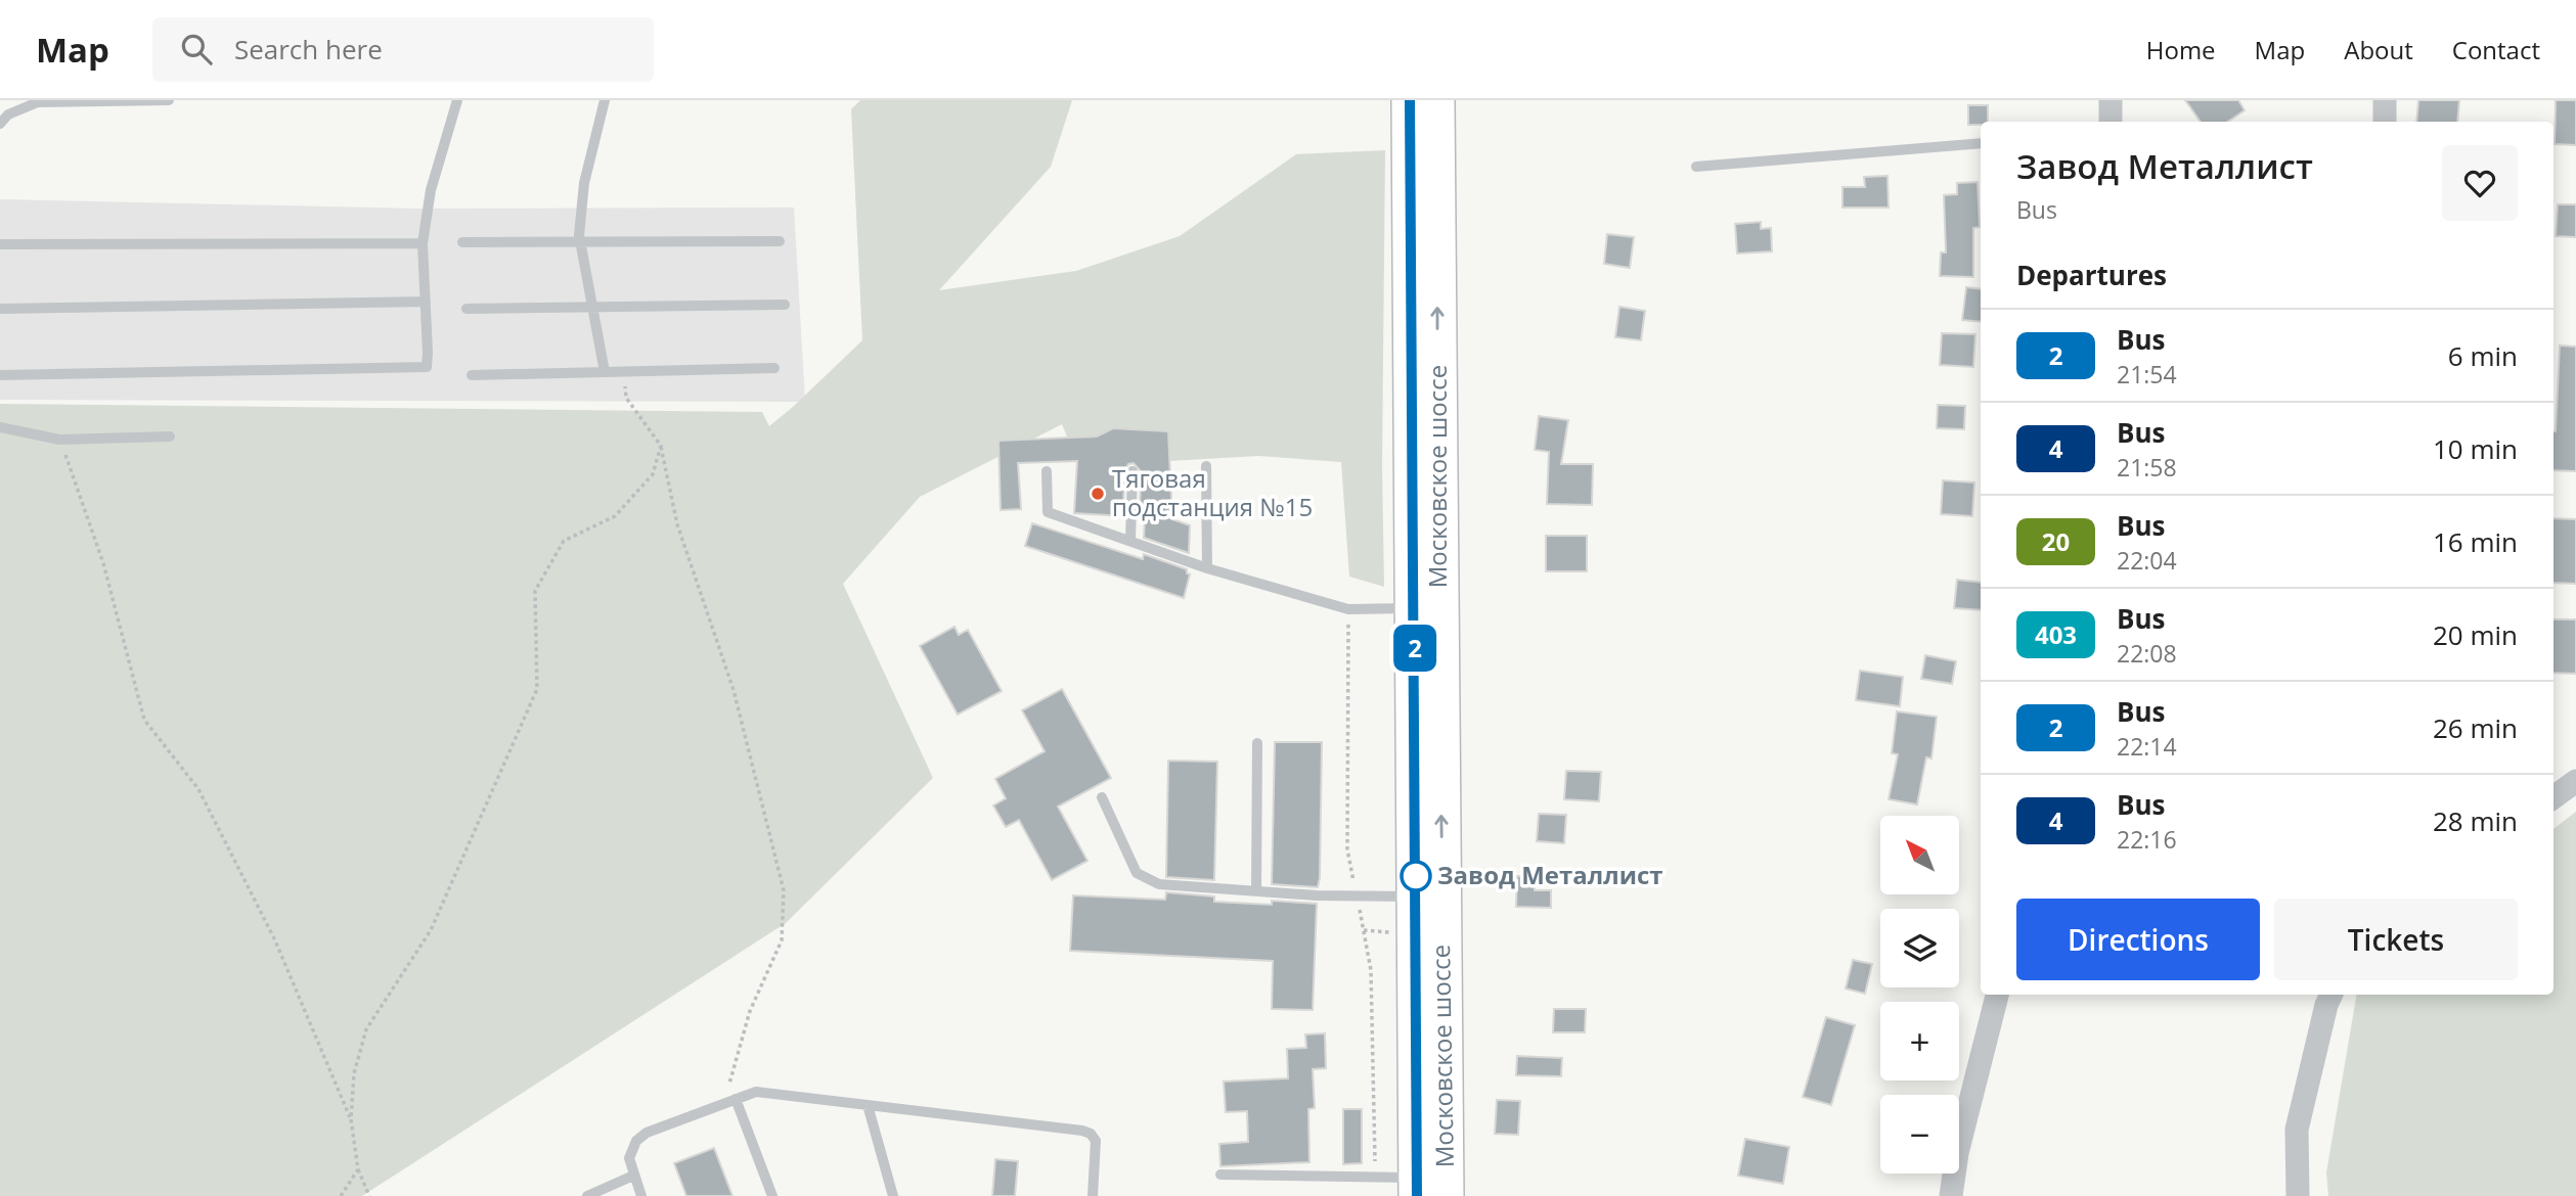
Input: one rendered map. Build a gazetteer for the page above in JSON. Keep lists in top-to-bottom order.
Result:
{
  "streets": {
    "main road": ["Московское шоссе"]
  },
  "places": ["Тяговая подстанция №15", "Завод Металлист"],
  "lines": ["bus line 2"],
  "north": "top left",
  "page": {
    "header": "Map",
    "search": "Search here",
    "nav": [
      "Home",
      "Map",
      "About",
      "Contact"
    ],
    "on_map": "2",
    "heading": [
      ["Завод Металлист", "Bus"],
      "Departures"
    ],
    "list": [
      {
        "mark": "2",
        "name": "Bus",
        "note": "21:54",
        "value": "6 min"
      },
      {
        "mark": "4",
        "name": "Bus",
        "note": "21:58",
        "value": "10 min"
      },
      {
        "mark": "20",
        "name": "Bus",
        "note": "22:04",
        "value": "16 min"
      },
      {
        "mark": "403",
        "name": "Bus",
        "note": "22:08",
        "value": "20 min"
      },
      {
        "mark": "2",
        "name": "Bus",
        "note": "22:14",
        "value": "26 min"
      },
      {
        "mark": "4",
        "name": "Bus",
        "note": "22:16",
        "value": "28 min"
      }
    ],
    "map_buttons": ["+", "−"],
    "buttons": ["Directions", "Tickets"]
  }
}
